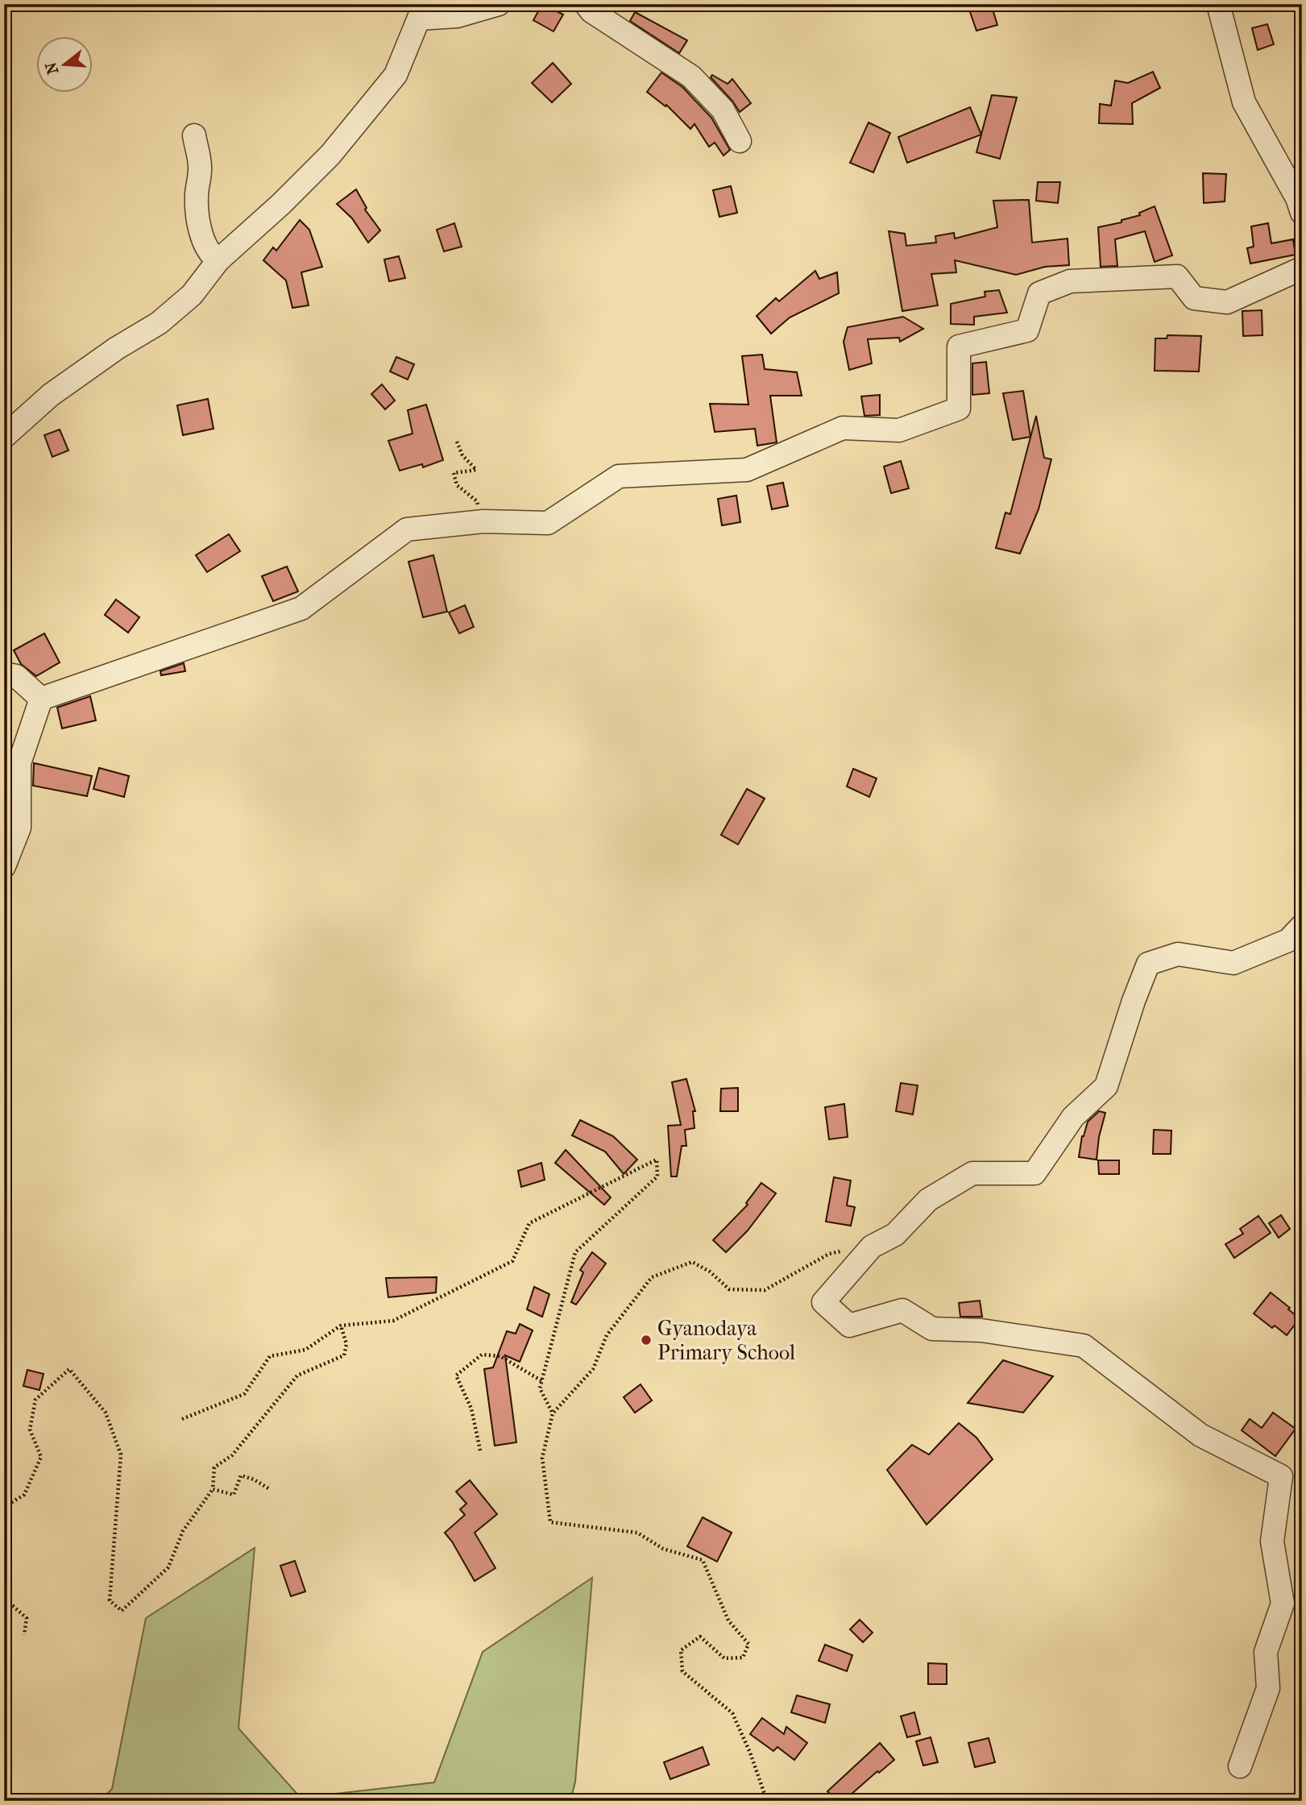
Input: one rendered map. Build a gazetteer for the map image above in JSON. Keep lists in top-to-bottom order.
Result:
{
  "places": ["Gyanodaya Primary School"],
  "north": "left"
}
